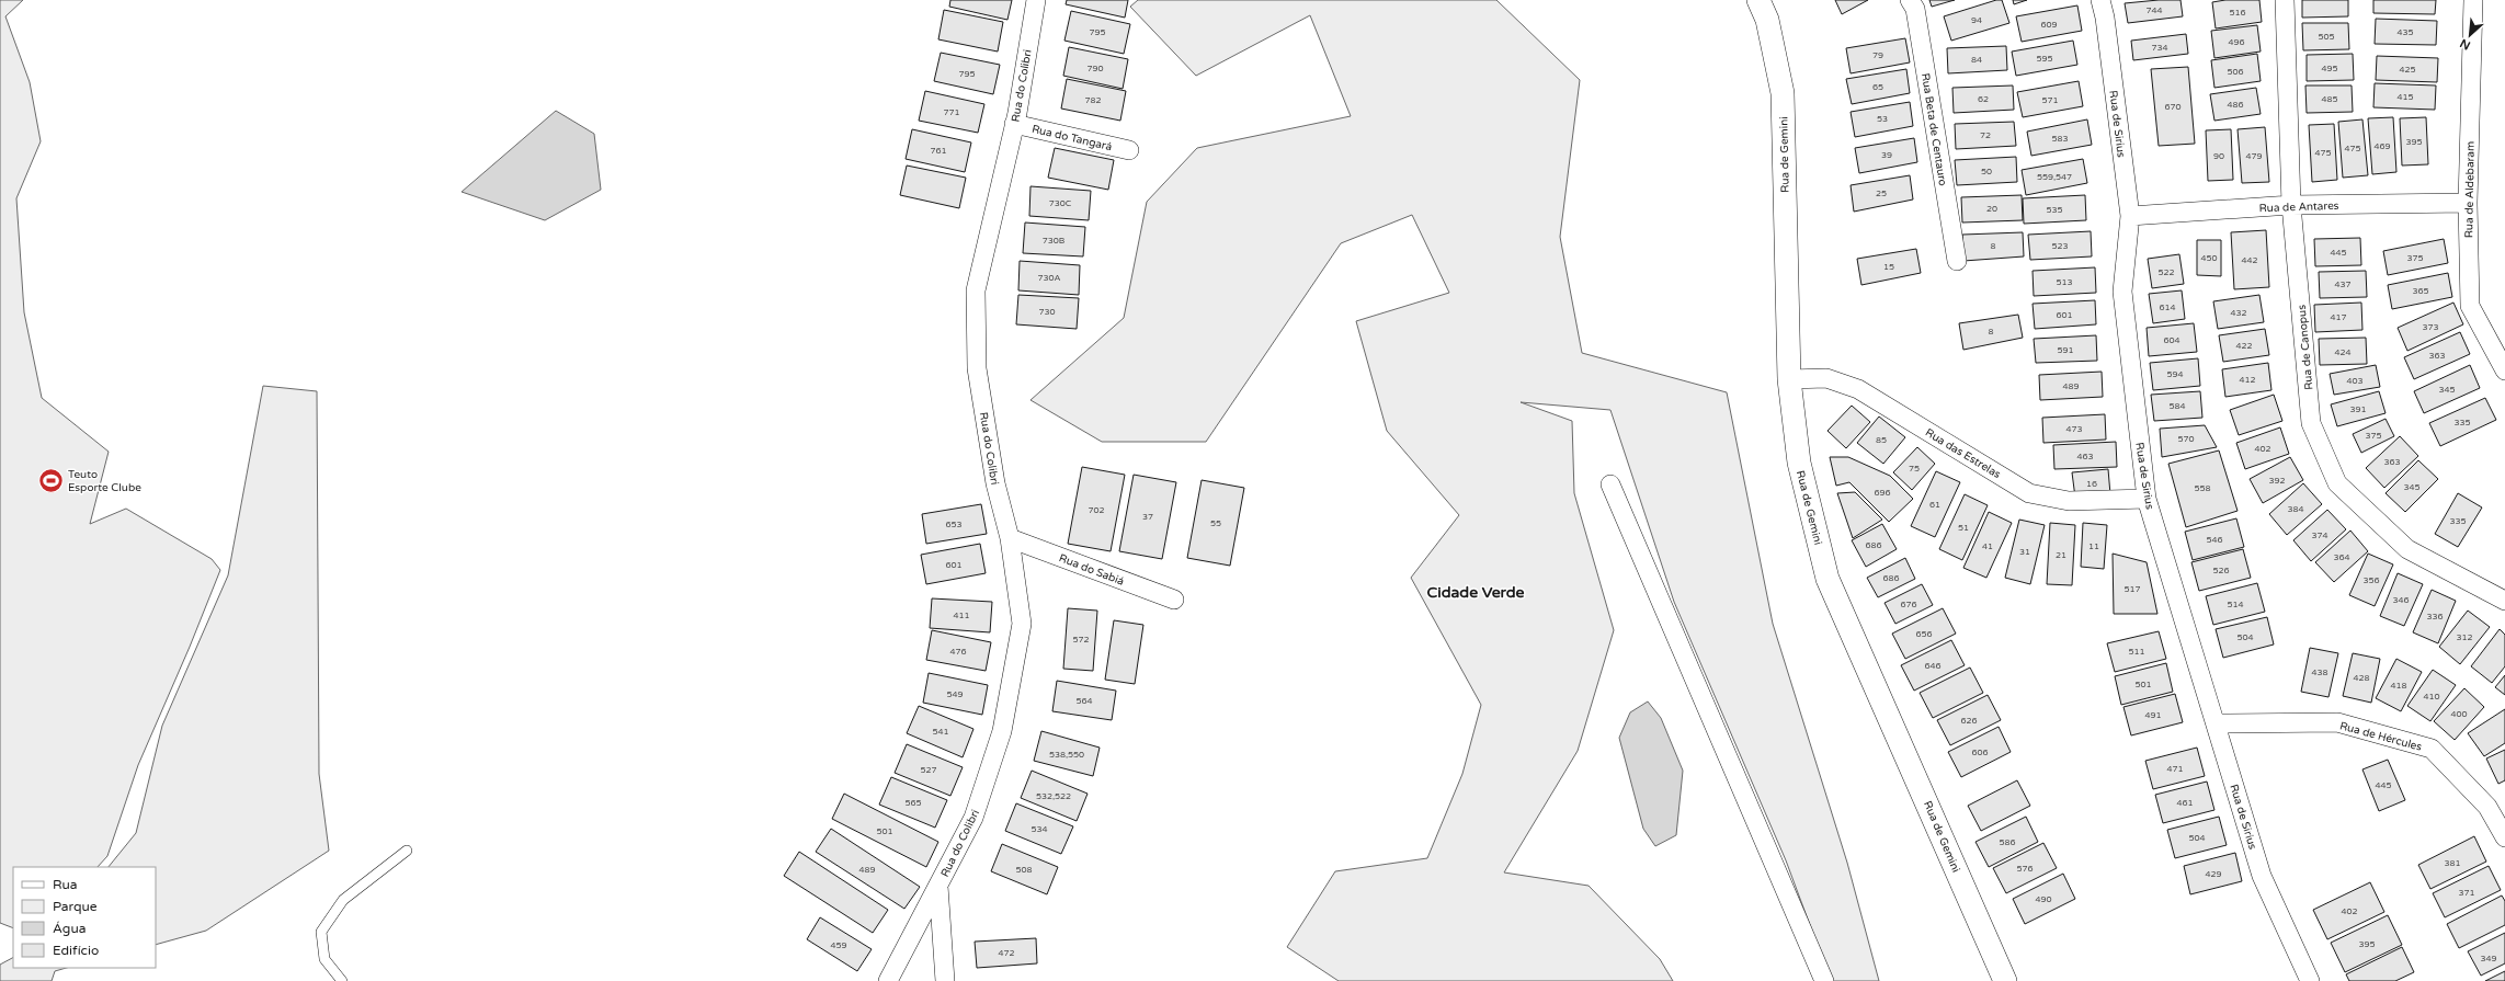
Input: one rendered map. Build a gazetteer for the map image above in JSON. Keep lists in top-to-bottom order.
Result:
{
  "streets": {
    "street": [
      "Rua do Colibri",
      "Rua de Sirius",
      "Rua Beta de Centauro",
      "Rua do Tangará",
      "Rua de Gemini",
      "Rua de Aldebaram",
      "Rua de Antares",
      "Rua de Canopus",
      "Rua das Estrelas",
      "Rua do Sabiá",
      "Rua de Hércules"
    ]
  },
  "crossings": [
    ["Rua do Colibri", "Rua do Tangará"],
    ["Rua do Colibri", "Rua do Sabiá"],
    ["Rua de Sirius", "Rua de Antares"],
    ["Rua de Sirius", "Rua das Estrelas"],
    ["Rua de Sirius", "Rua de Hércules"],
    ["Rua de Gemini", "Rua das Estrelas"],
    ["Rua de Aldebaram", "Rua de Antares"],
    ["Rua de Antares", "Rua de Canopus"]
  ],
  "districts": ["Cidade Verde"],
  "places": {
    "sports": ["Teuto Esporte Clube"]
  },
  "house_numbers": [
    "744",
    "516",
    "94",
    "609",
    "795",
    "435",
    "505",
    "496",
    "734",
    "79",
    "595",
    "84",
    "790",
    "495",
    "425",
    "506",
    "795",
    "65",
    "415",
    "62",
    "485",
    "782",
    "571",
    "486",
    "670",
    "771",
    "53",
    "72",
    "583",
    "395",
    "469",
    "475",
    "761",
    "475",
    "39",
    "90",
    "479",
    "50",
    "559,547",
    "25",
    "730C",
    "20",
    "535",
    "730B",
    "8",
    "523",
    "445",
    "450",
    "375",
    "442",
    "15",
    "522",
    "730A",
    "513",
    "437",
    "365",
    "614",
    "730",
    "432",
    "601",
    "417",
    "373",
    "8",
    "604",
    "422",
    "591",
    "424",
    "363",
    "594",
    "412",
    "403",
    "489",
    "345",
    "584",
    "391",
    "335",
    "473",
    "375",
    "570",
    "85",
    "402",
    "463",
    "363",
    "75",
    "392",
    "16",
    "345",
    "558",
    "696",
    "61",
    "384",
    "702",
    "37",
    "335",
    "55",
    "653",
    "51",
    "374",
    "546",
    "686",
    "41",
    "11",
    "31",
    "21",
    "364",
    "601",
    "526",
    "686",
    "356",
    "517",
    "346",
    "676",
    "514",
    "411",
    "336",
    "656",
    "504",
    "312",
    "572",
    "476",
    "511",
    "646",
    "438",
    "428",
    "501",
    "418",
    "549",
    "410",
    "564",
    "400",
    "491",
    "626",
    "541",
    "606",
    "538,550",
    "471",
    "527",
    "445",
    "532,522",
    "565",
    "461",
    "534",
    "501",
    "504",
    "586",
    "381",
    "576",
    "489",
    "508",
    "429",
    "371",
    "490",
    "402",
    "395",
    "459",
    "472",
    "349"
  ],
  "legend": [
    "Rua",
    "Parque",
    "Água",
    "Edifício"
  ],
  "north": "bottom left"
}
